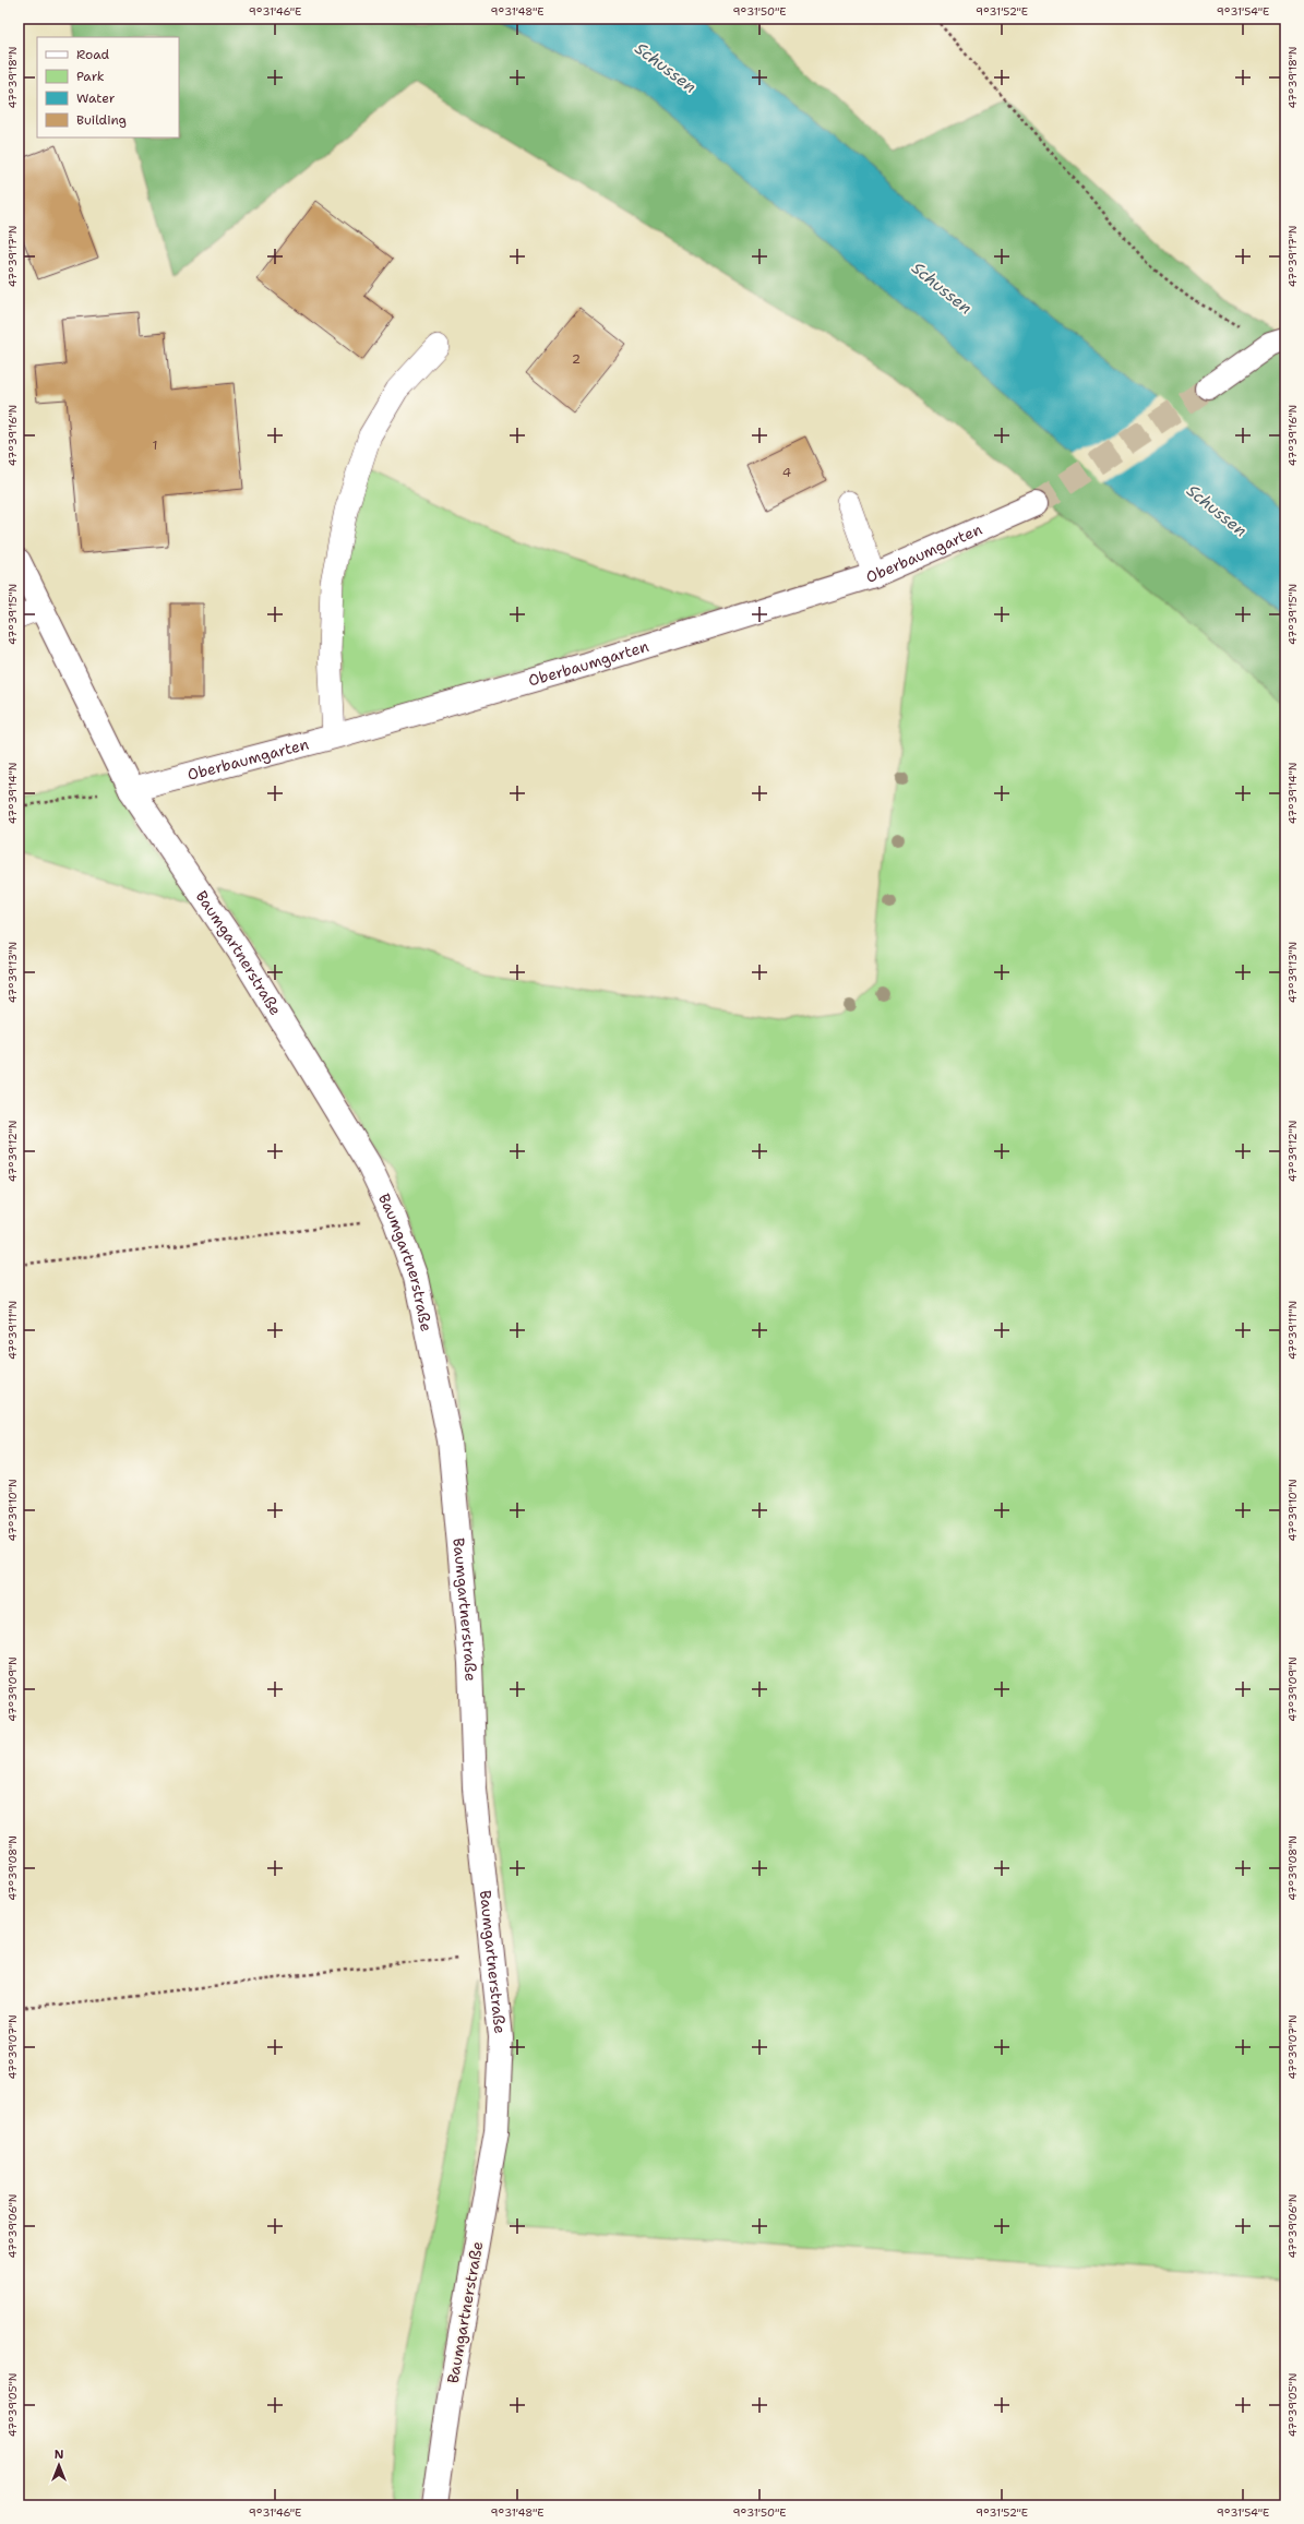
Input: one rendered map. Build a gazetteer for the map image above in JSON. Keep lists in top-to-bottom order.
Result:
{
  "streets": {
    "street": ["Oberbaumgarten", "Baumgartnerstraße"]
  },
  "crossings": [
    ["Oberbaumgarten", "Baumgartnerstraße"]
  ],
  "water": ["Schussen"],
  "house_numbers": ["2", "1", "4"],
  "legend": [
    "Road",
    "Park",
    "Water",
    "Building"
  ],
  "north": "top",
  "coordinates": [
    "9°31'46\"E",
    "9°31'48\"E",
    "9°31'50\"E",
    "9°31'52\"E",
    "9°31'54\"E",
    "47°39'18\"N",
    "47°39'17\"N",
    "47°39'16\"N",
    "47°39'15\"N",
    "47°39'14\"N",
    "47°39'13\"N",
    "47°39'12\"N",
    "47°39'11\"N",
    "47°39'10\"N",
    "47°39'09\"N",
    "47°39'08\"N",
    "47°39'07\"N",
    "47°39'06\"N",
    "47°39'05\"N"
  ]
}
